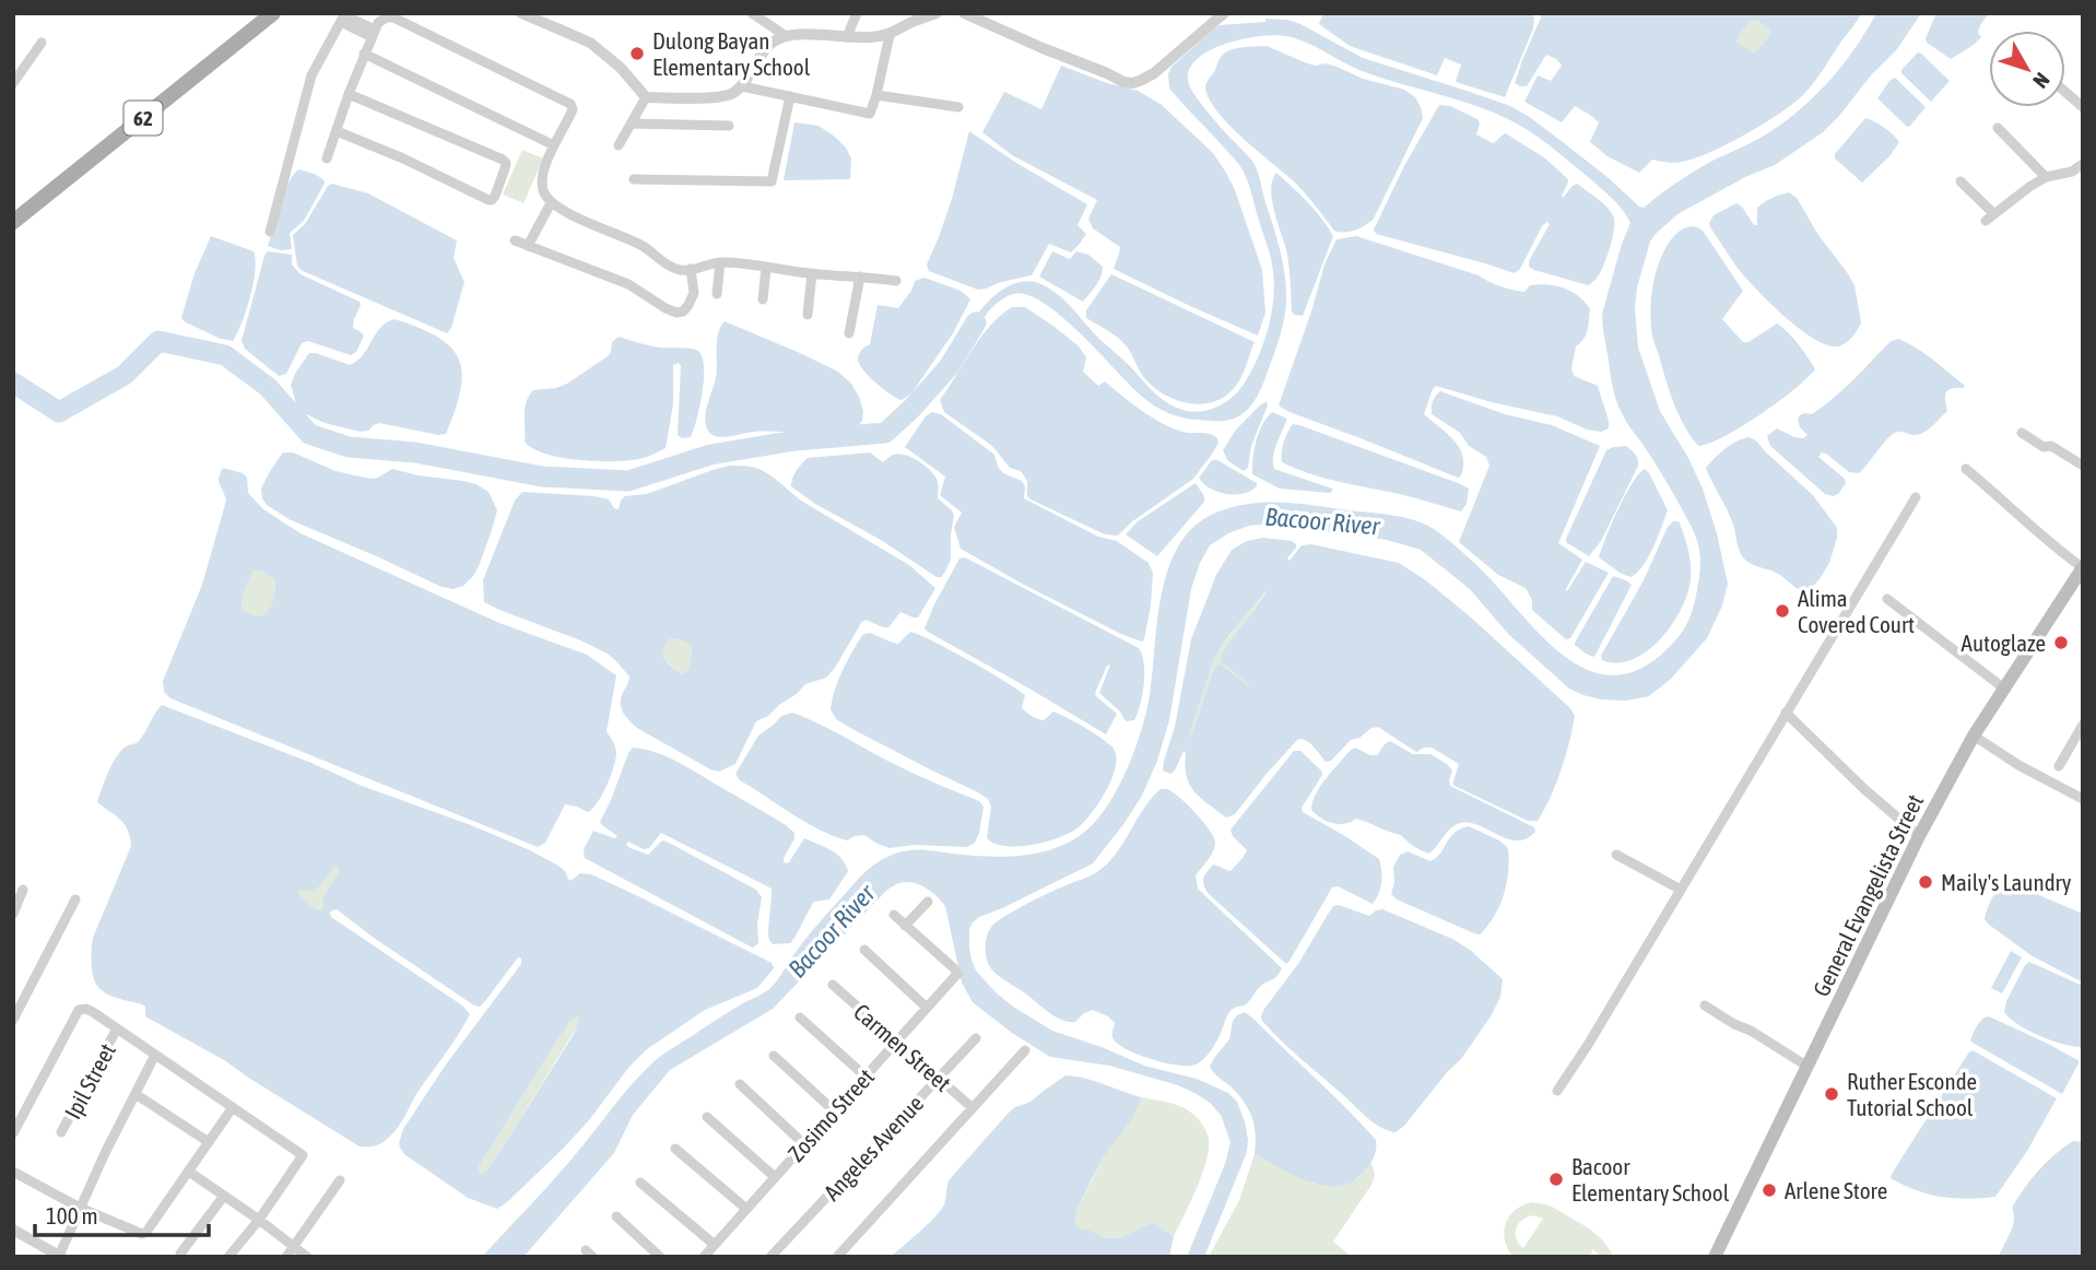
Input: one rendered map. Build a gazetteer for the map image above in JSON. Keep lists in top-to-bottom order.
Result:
{
  "streets": {
    "main road": ["62", "General Evangelista Street"],
    "street": [
      "Carmen Street",
      "Ipil Street",
      "Zosimo Street",
      "Angeles Avenue"
    ]
  },
  "crossings": [
    ["Carmen Street", "Zosimo Street"],
    ["Carmen Street", "Angeles Avenue"]
  ],
  "water": ["Bacoor River"],
  "places": [
    "Dulong Bayan Elementary School",
    "Alima Covered Court",
    "Autoglaze",
    "Maily's Laundry",
    "Ruther Esconde Tutorial School",
    "Bacoor Elementary School",
    "Arlene Store"
  ],
  "scale_bar": "100 m",
  "north": "bottom right"
}
